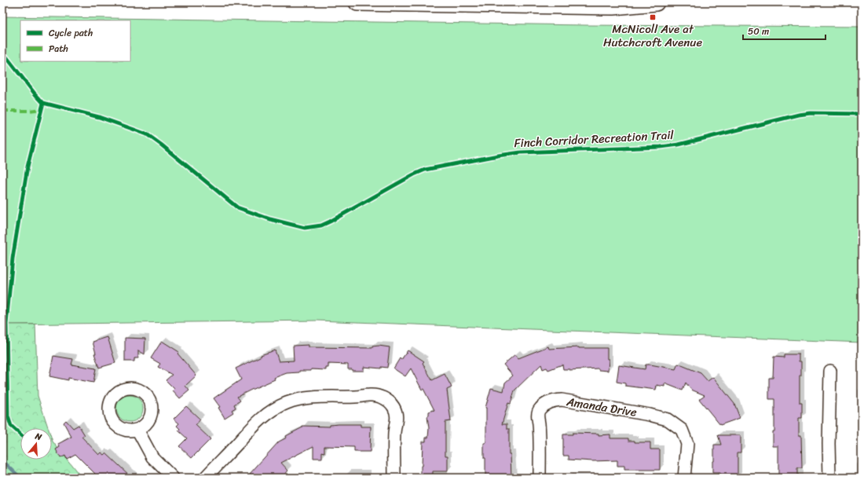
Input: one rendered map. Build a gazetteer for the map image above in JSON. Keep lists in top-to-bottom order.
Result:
{
  "streets": {
    "street": ["Amanda Drive"],
    "cycle path": ["Finch Corridor Recreation Trail"]
  },
  "places": {
    "transit": ["McNicoll Ave at Hutchcroft Avenue"]
  },
  "legend": ["Cycle path", "Path"],
  "scale_bar": "50 m",
  "north": "top"
}
